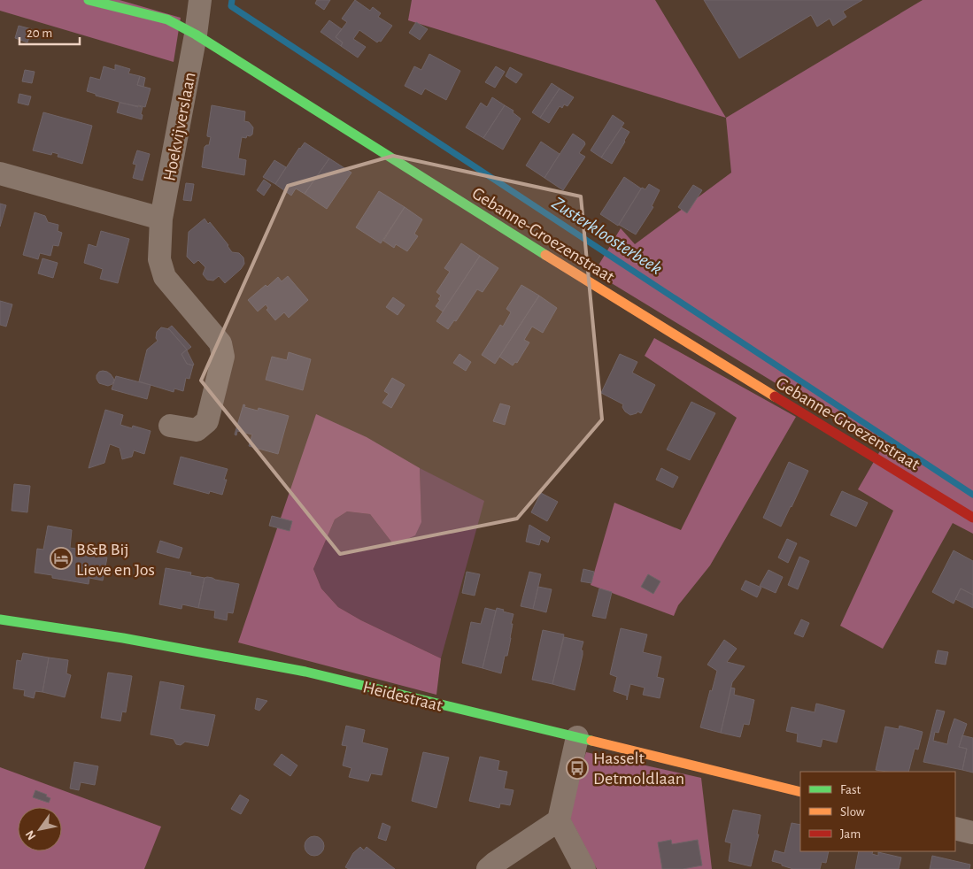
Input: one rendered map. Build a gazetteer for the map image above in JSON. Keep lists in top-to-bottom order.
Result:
{
  "streets": {
    "street": ["Hoekvijverslaan", "Gebanne-Groezenstraat", "Heidestraat"]
  },
  "crossings": [
    ["Hoekvijverslaan", "Gebanne-Groezenstraat"]
  ],
  "water": ["Zusterkloosterbeek"],
  "places": {
    "hotel": ["B&B Bij Lieve en Jos"],
    "bus stop": ["Hasselt Detmoldlaan"]
  },
  "legend": ["Fast", "Slow", "Jam"],
  "scale_bar": "20 m",
  "north": "bottom left"
}
